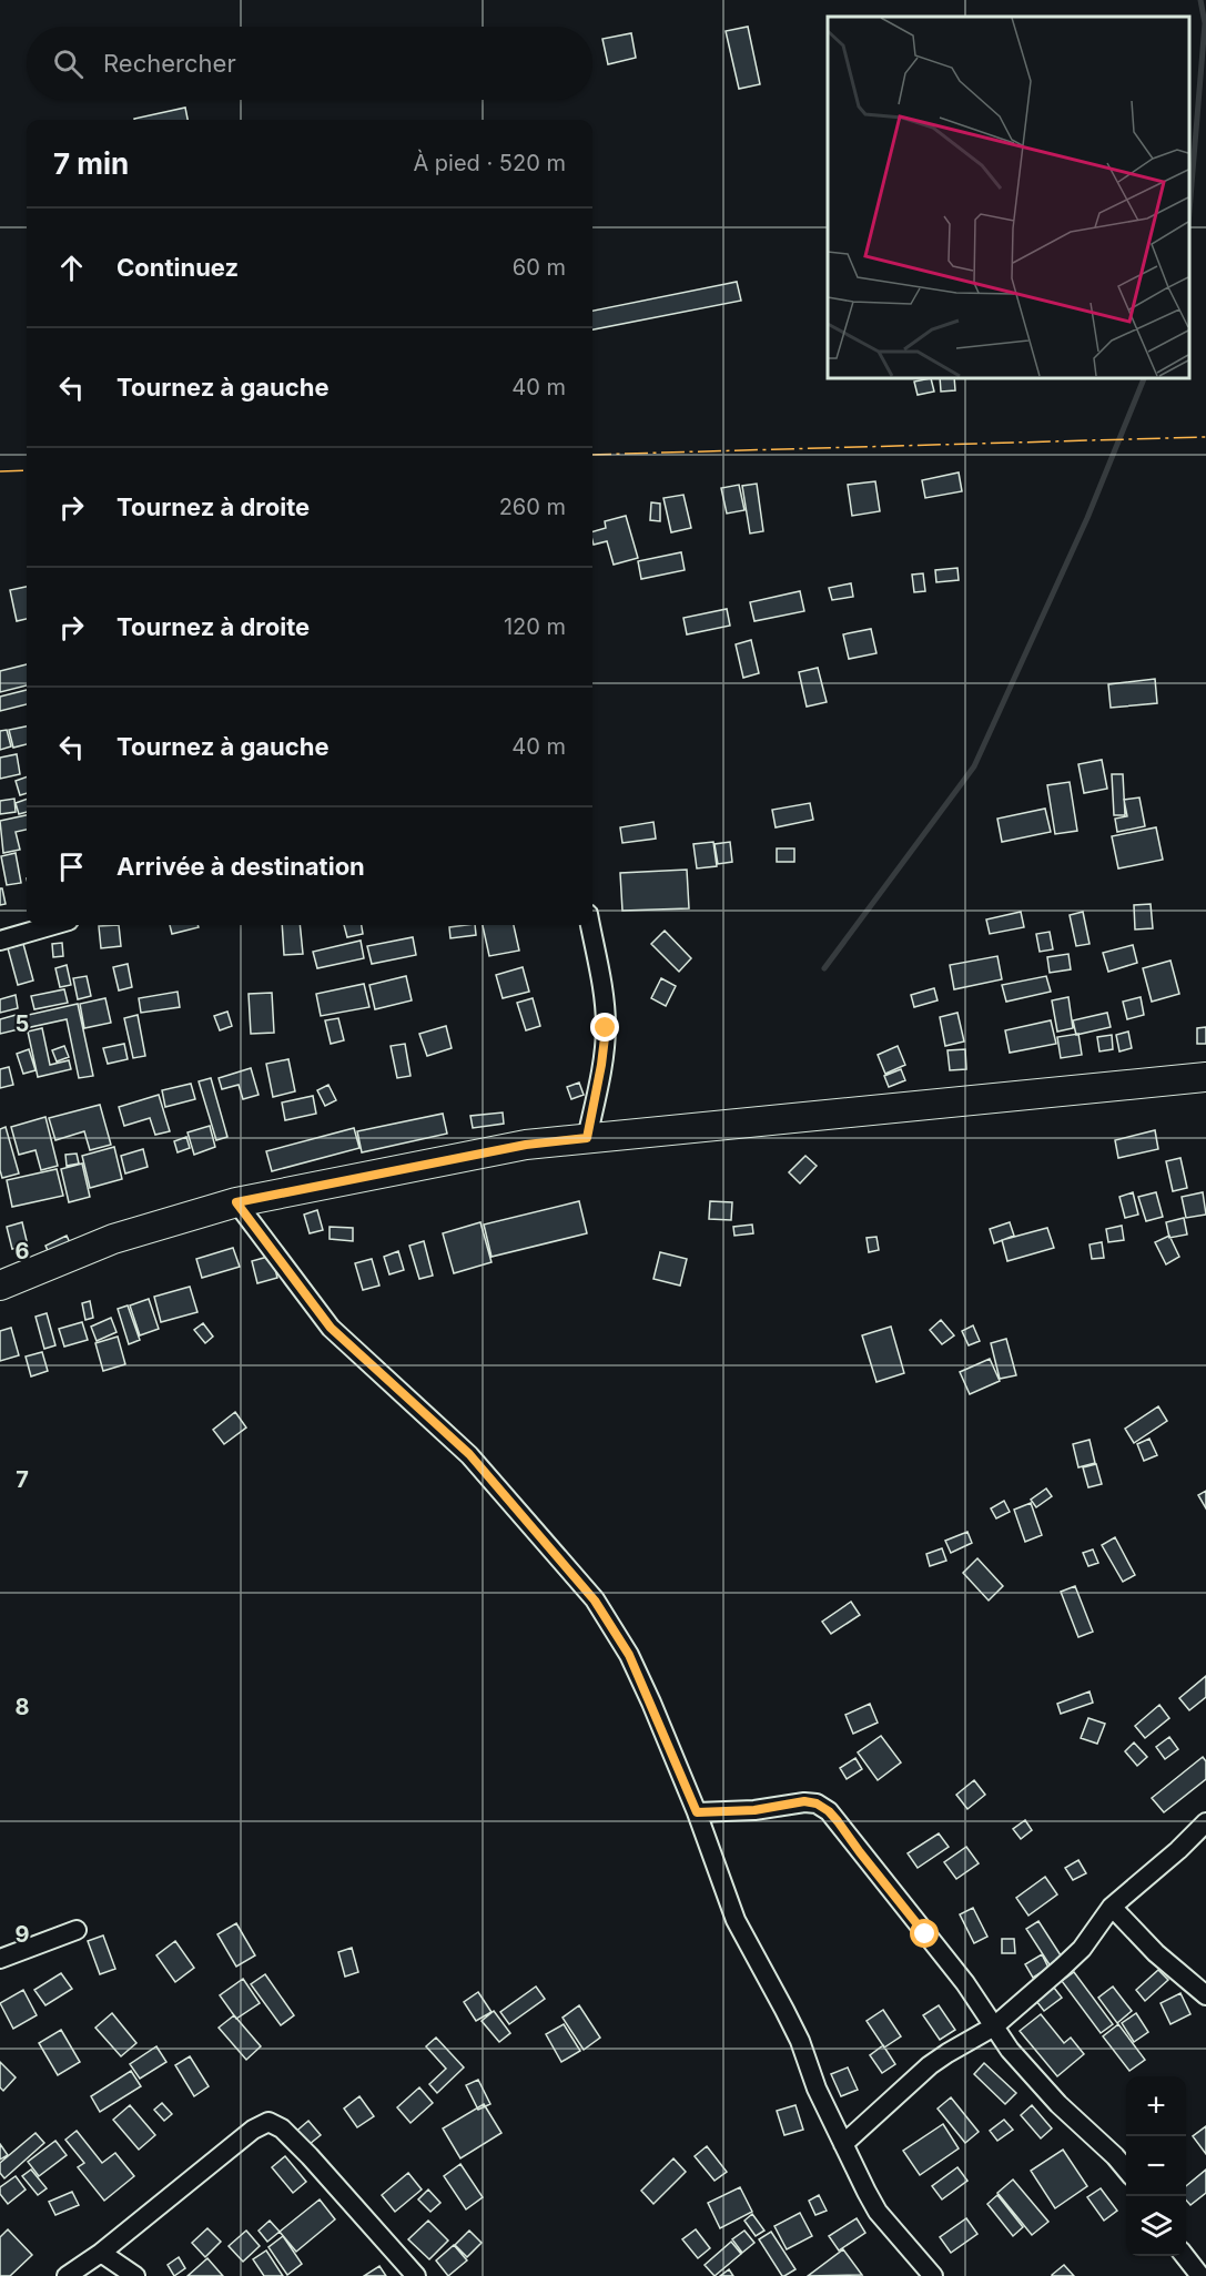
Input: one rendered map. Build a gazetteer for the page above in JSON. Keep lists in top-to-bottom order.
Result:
{
  "page": {
    "search": "Rechercher",
    "heading": ["7 min", "À pied · 520 m"],
    "list": [
      ["Continuez", "60 m"],
      ["Tournez à gauche", "40 m"],
      ["Tournez à droite", "260 m"],
      ["Tournez à droite", "120 m"],
      ["Tournez à gauche", "40 m"],
      "Arrivée à destination"
    ],
    "map_buttons": ["+", "−"]
  },
  "grid": {
    "rows": [
      "5",
      "6",
      "7",
      "8",
      "9"
    ]
  }
}
